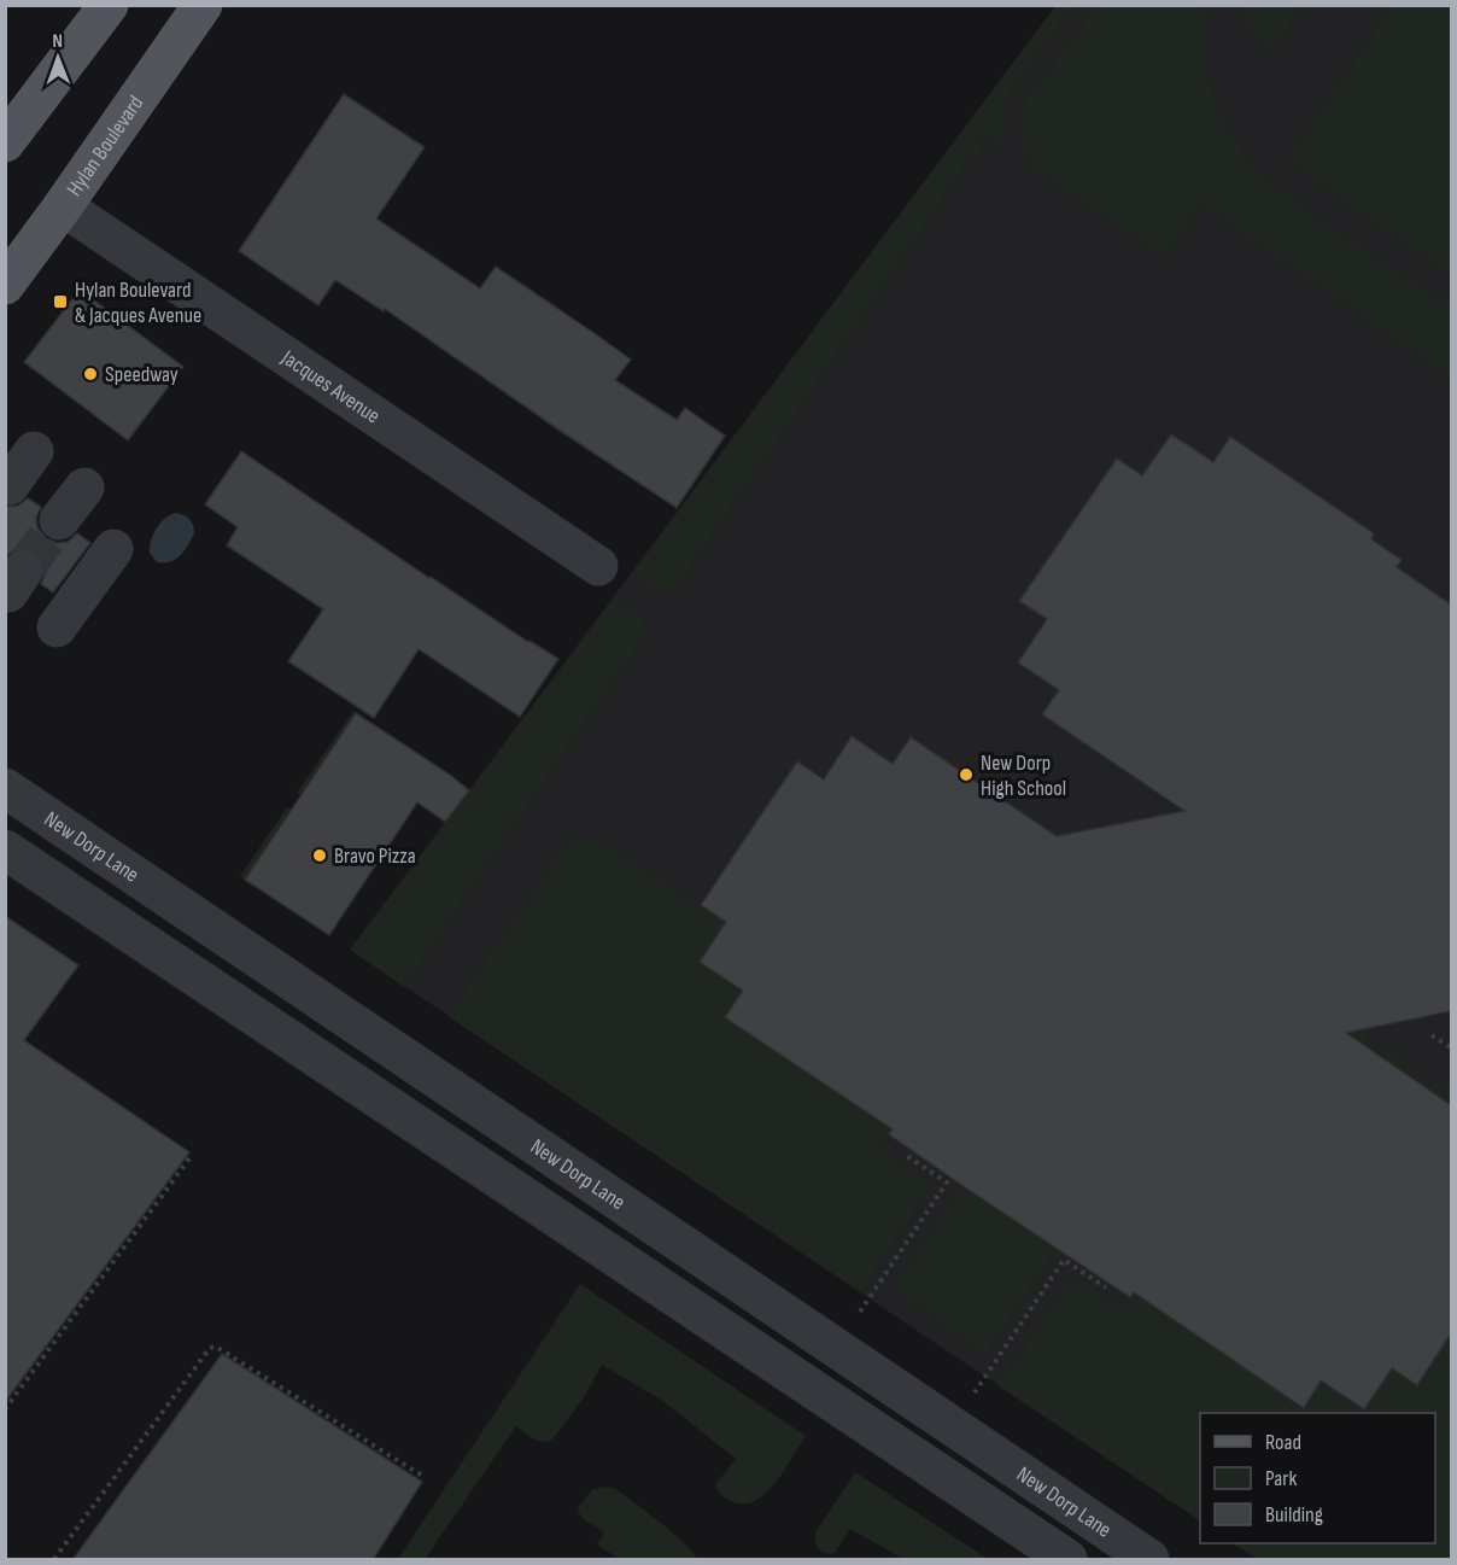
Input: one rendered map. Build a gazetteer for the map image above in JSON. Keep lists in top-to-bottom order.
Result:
{
  "streets": {
    "main road": ["Hylan Boulevard"],
    "street": ["Jacques Avenue", "New Dorp Lane"]
  },
  "crossings": [
    ["Hylan Boulevard", "Jacques Avenue"]
  ],
  "places": {
    "transit": ["Hylan Boulevard & Jacques Avenue"],
    "other": ["Speedway", "New Dorp High School", "Bravo Pizza"]
  },
  "legend": ["Road", "Park", "Building"],
  "north": "top"
}
